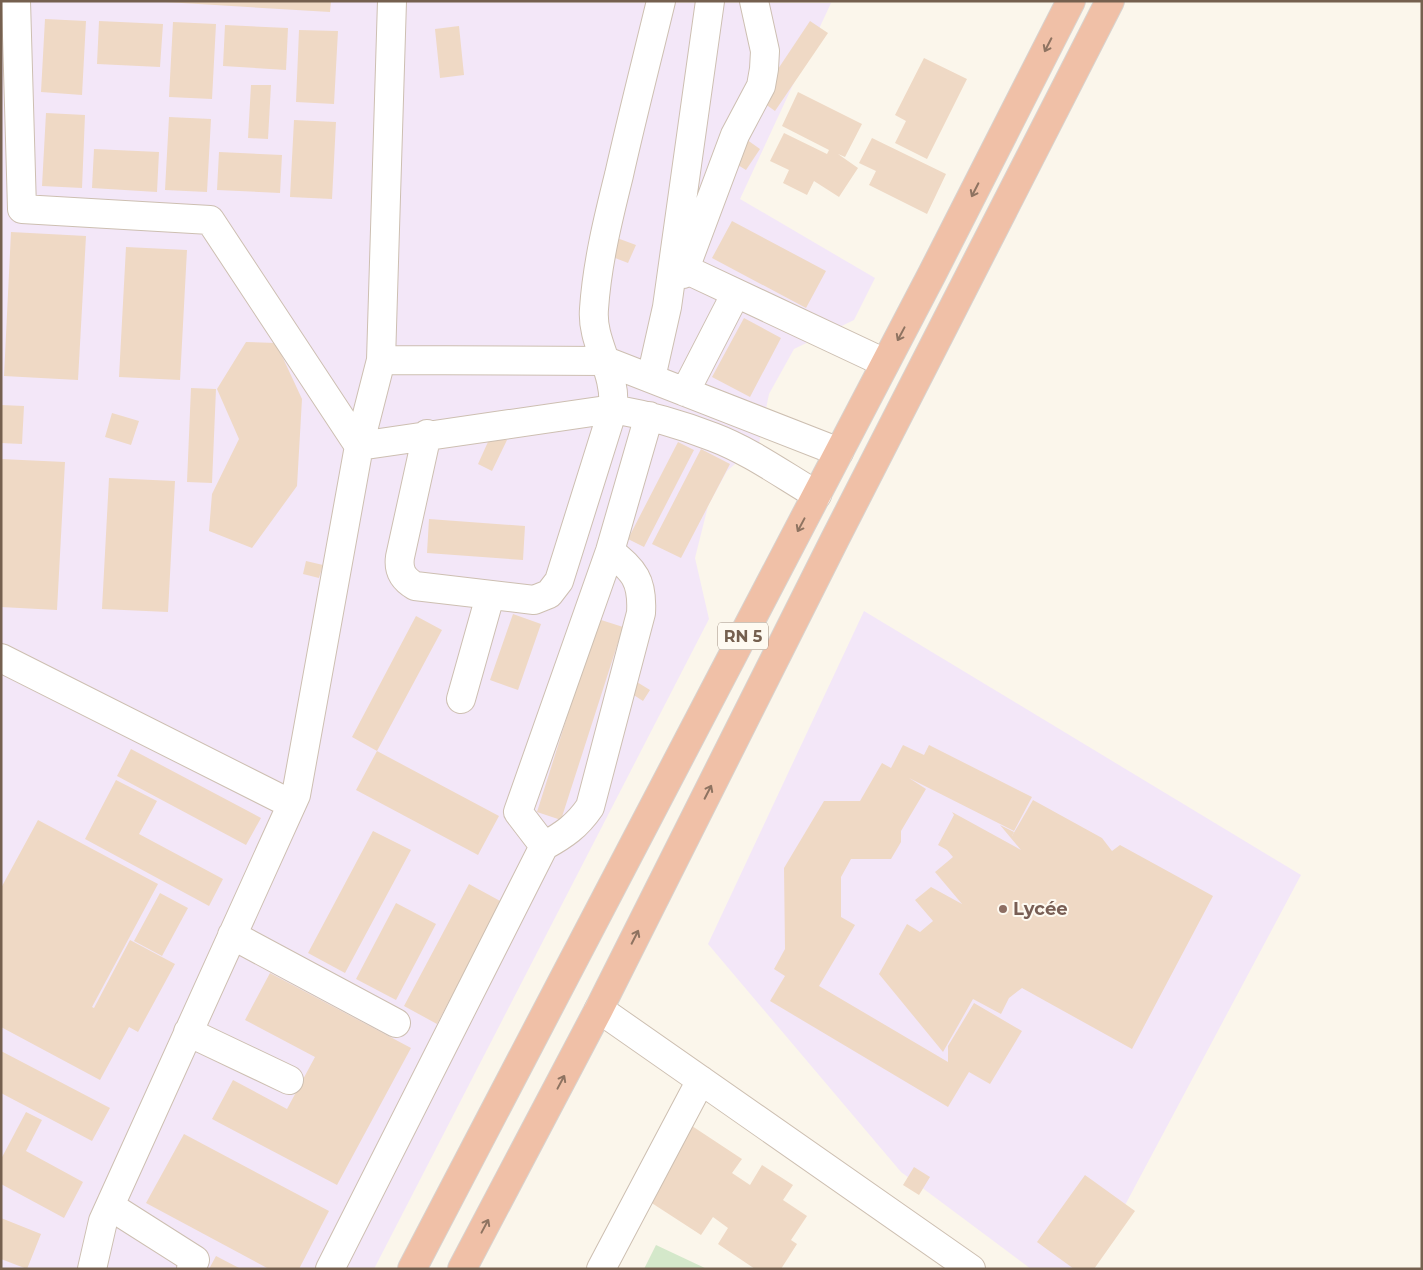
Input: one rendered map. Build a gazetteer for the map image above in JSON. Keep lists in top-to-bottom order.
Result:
{
  "streets": {
    "highway": ["RN 5"]
  },
  "places": ["Lycée"]
}
